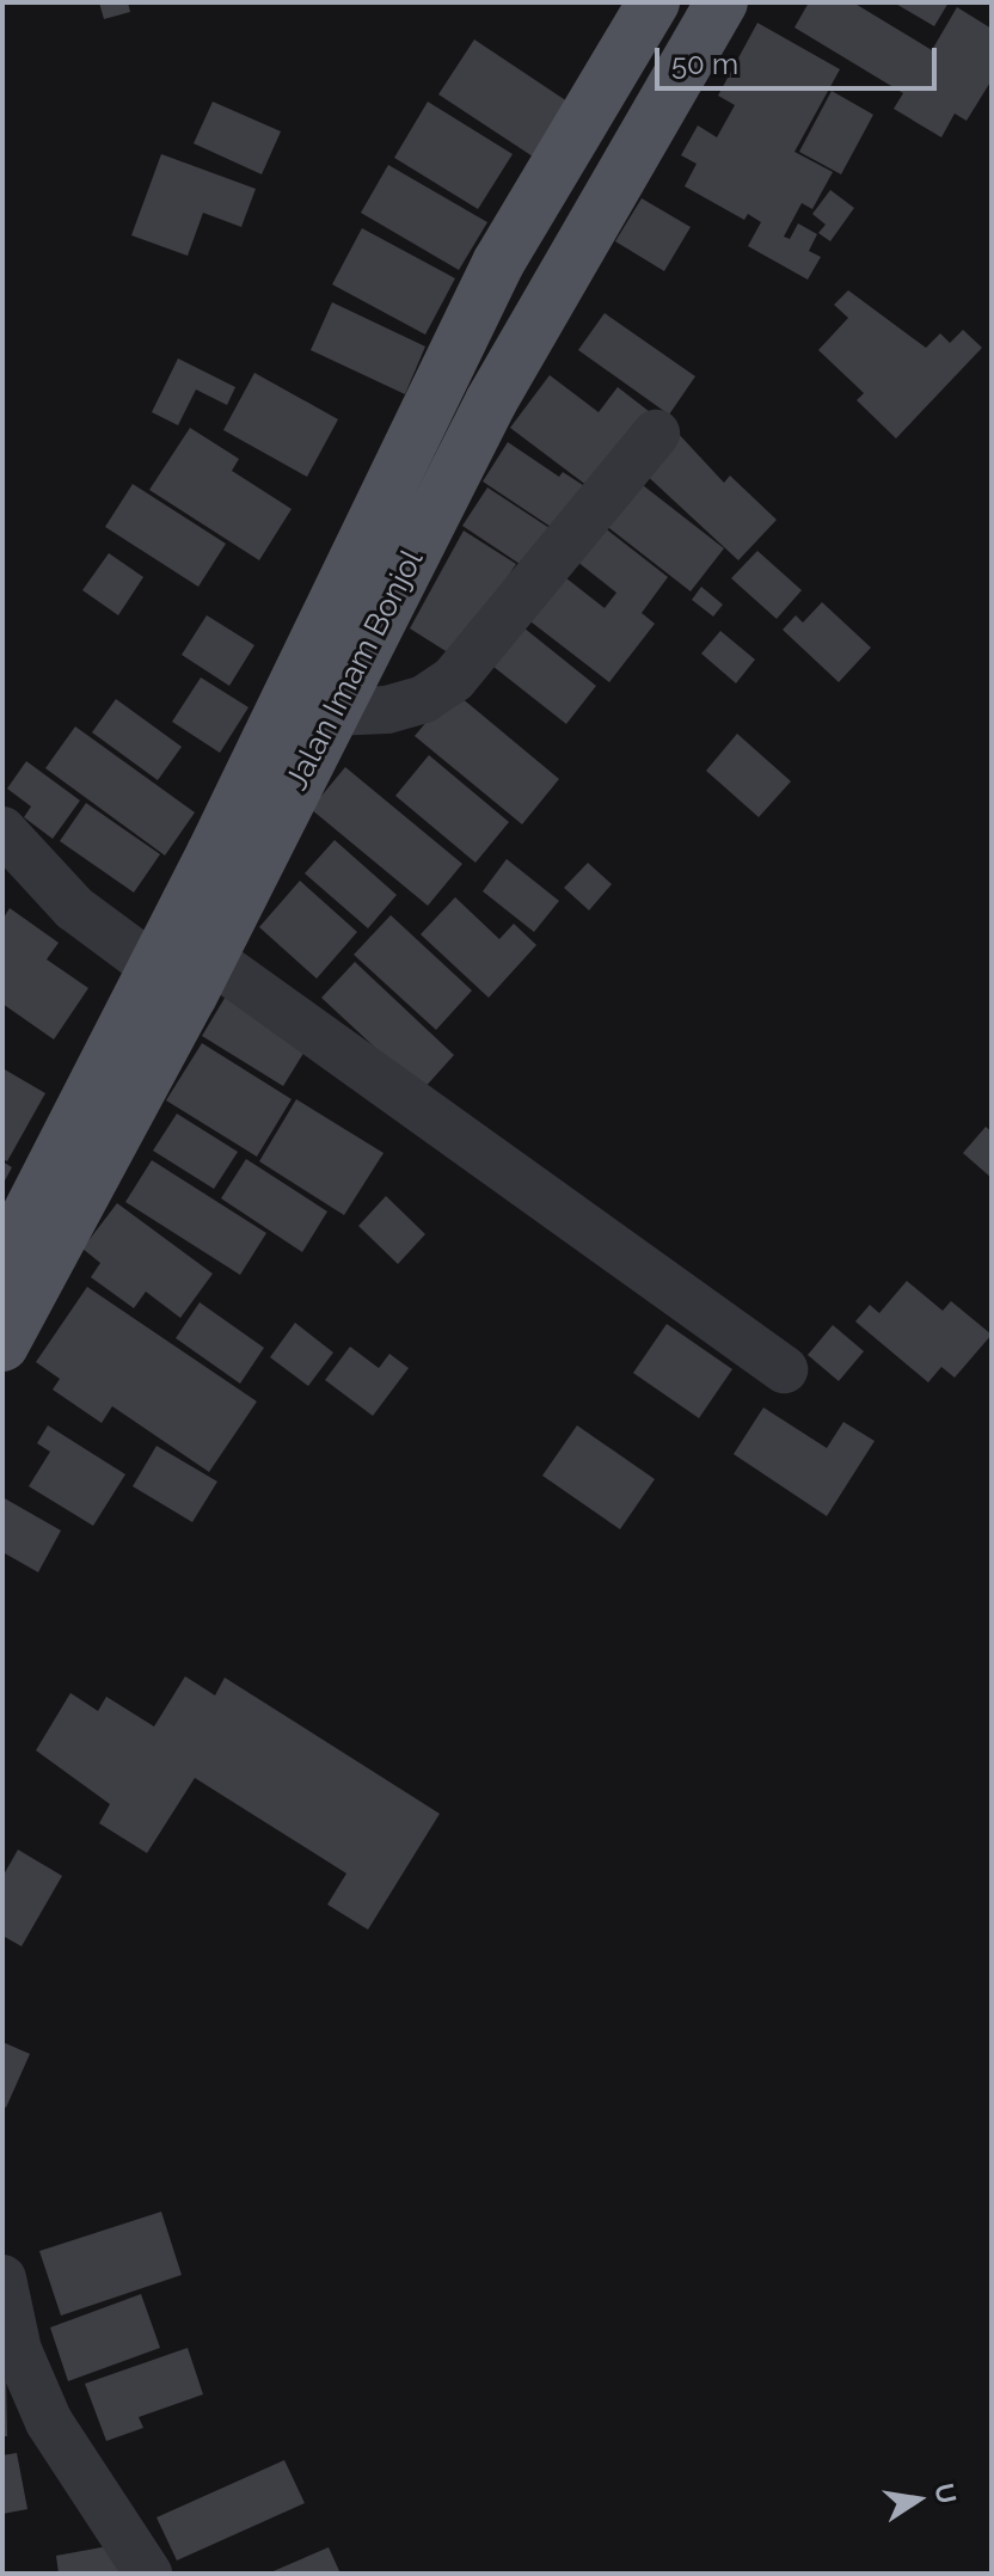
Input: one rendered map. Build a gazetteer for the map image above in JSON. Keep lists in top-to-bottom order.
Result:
{
  "streets": {
    "main road": ["Jalan Imam Bonjol"]
  },
  "scale_bar": "50 m",
  "north": "right"
}
